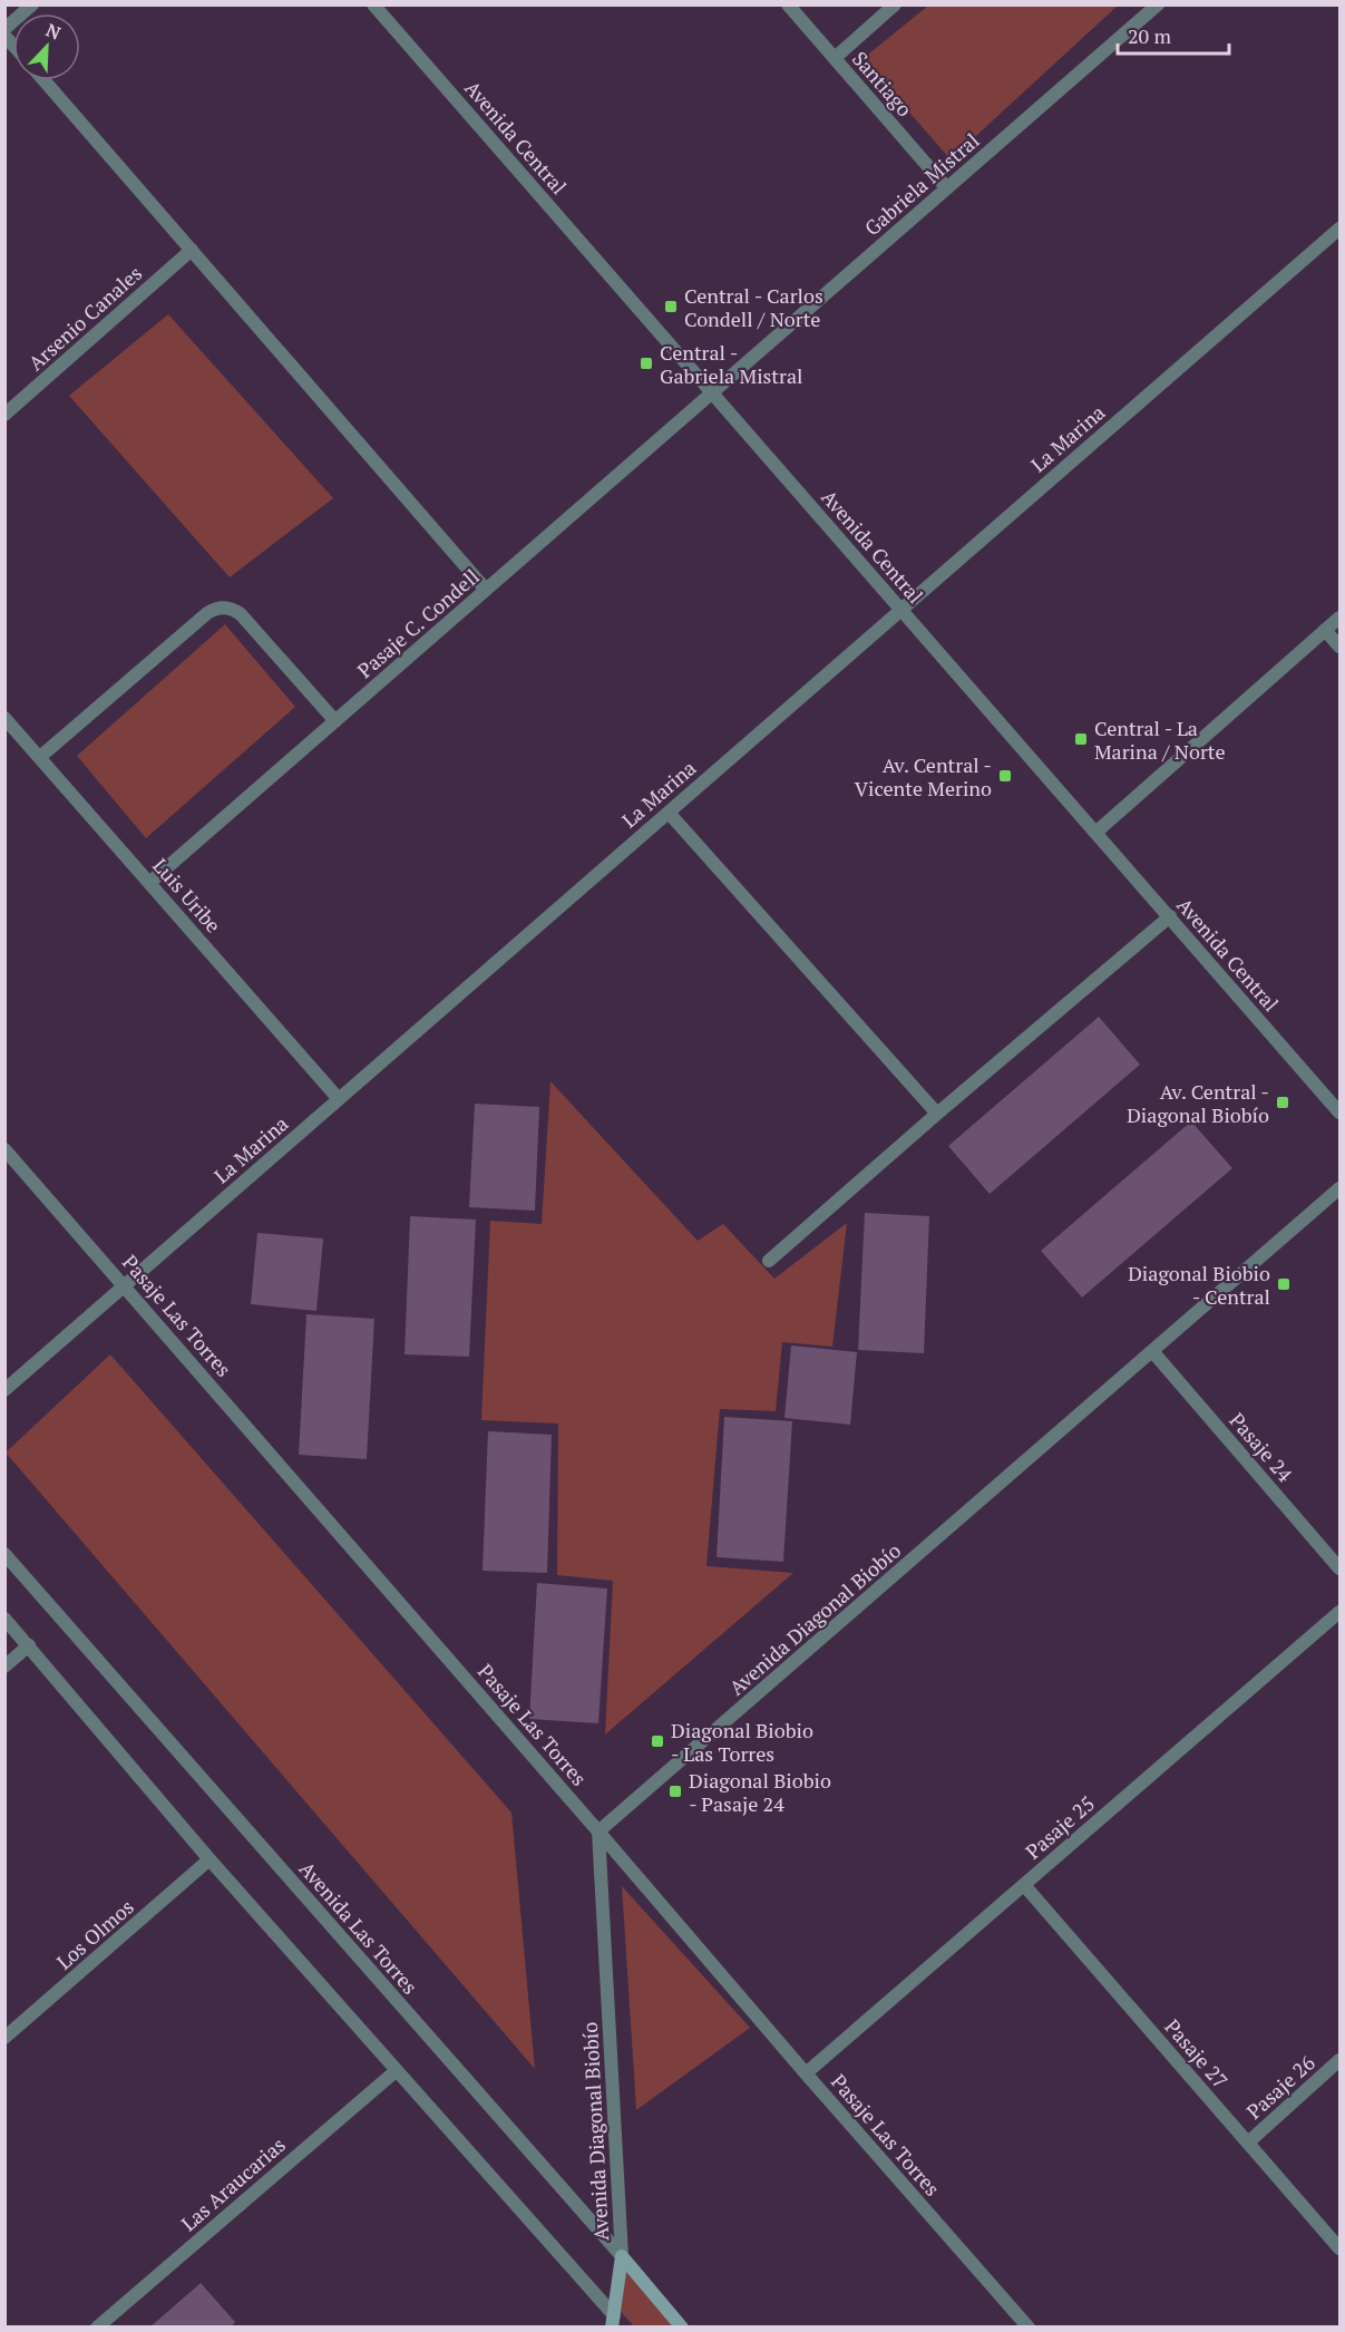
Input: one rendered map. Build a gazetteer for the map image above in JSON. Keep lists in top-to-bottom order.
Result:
{
  "streets": {
    "main road": ["Avenida Diagonal Biobío", "Avenida Las Torres"],
    "street": [
      "Santiago",
      "Avenida Central",
      "Gabriela Mistral",
      "Arsenio Canales",
      "La Marina",
      "Pasaje C. Condell",
      "Luis Uribe",
      "Pasaje Las Torres",
      "Pasaje 24",
      "Pasaje 25",
      "Los Olmos",
      "Pasaje 27",
      "Pasaje 26",
      "Las Araucarias"
    ]
  },
  "crossings": [
    ["Santiago", "Gabriela Mistral"],
    ["Avenida Central", "Gabriela Mistral"],
    ["Avenida Central", "La Marina"],
    ["Avenida Central", "Pasaje C. Condell"],
    ["Gabriela Mistral", "Pasaje C. Condell"],
    ["La Marina", "Luis Uribe"],
    ["La Marina", "Pasaje Las Torres"],
    ["Pasaje C. Condell", "Luis Uribe"],
    ["Pasaje Las Torres", "Avenida Diagonal Biobío"],
    ["Pasaje Las Torres", "Pasaje 25"],
    ["Pasaje 24", "Avenida Diagonal Biobío"],
    ["Avenida Diagonal Biobío", "Avenida Las Torres"],
    ["Pasaje 25", "Pasaje 27"],
    ["Pasaje 27", "Pasaje 26"]
  ],
  "places": {
    "transit": [
      "Central - Carlos Condell / Norte",
      "Central - Gabriela Mistral",
      "Central - La Marina / Norte",
      "Av. Central - Vicente Merino",
      "Av. Central - Diagonal Biobío",
      "Diagonal Biobio - Central",
      "Diagonal Biobio - Las Torres",
      "Diagonal Biobio - Pasaje 24"
    ]
  },
  "scale_bar": "20 m",
  "north": "top right"
}
